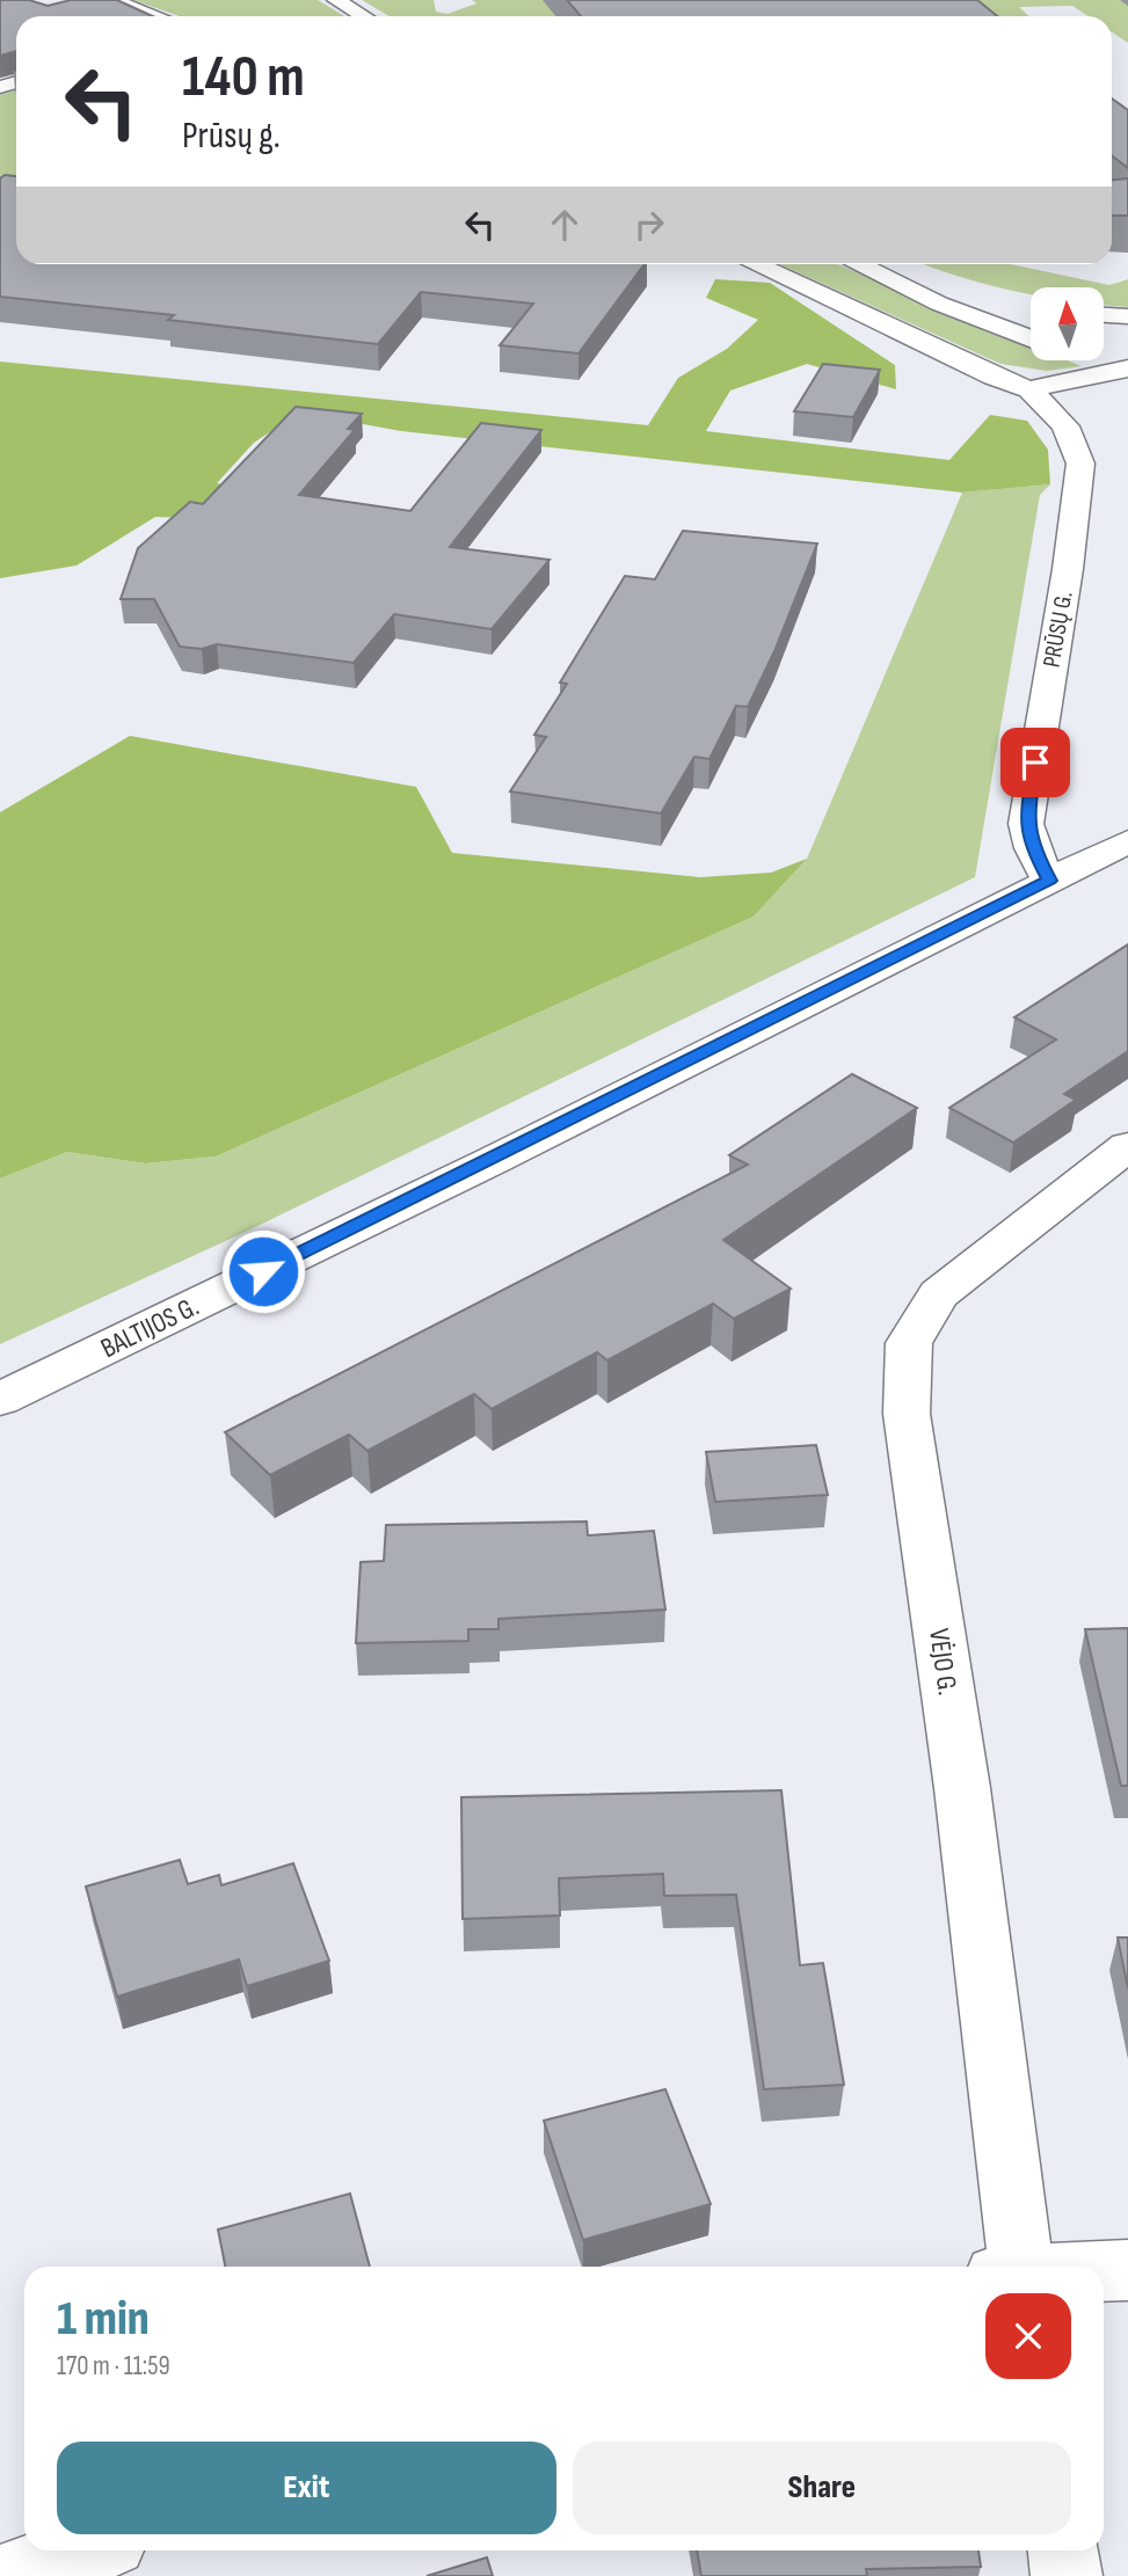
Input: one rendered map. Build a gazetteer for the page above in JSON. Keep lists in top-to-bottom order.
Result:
{
  "streets": {
    "street": ["PRŪSŲ G.", "BALTIJOS G.", "VĖJO G."]
  },
  "crossings": [
    ["PRŪSŲ G.", "BALTIJOS G."]
  ],
  "north": "top",
  "page": {
    "turn": ["140 m", "Prūsų g."],
    "heading": ["1 min", "170 m · 11:59"],
    "buttons": ["Exit", "Share"]
  }
}
